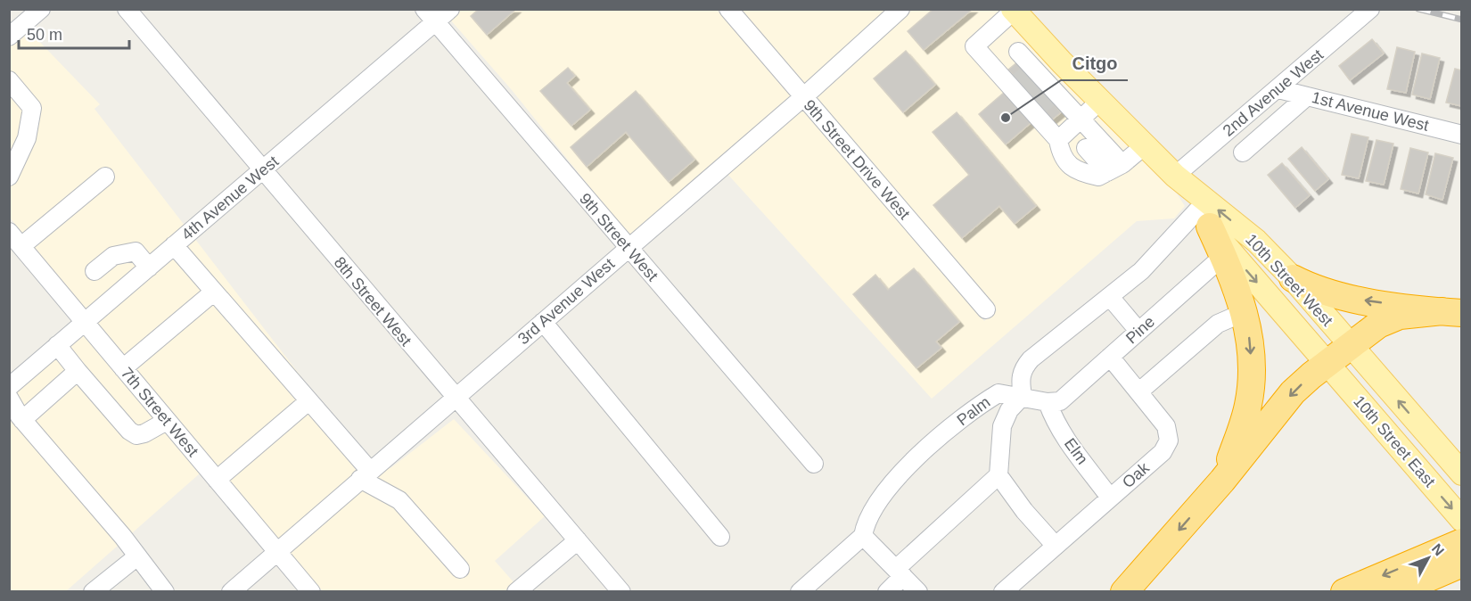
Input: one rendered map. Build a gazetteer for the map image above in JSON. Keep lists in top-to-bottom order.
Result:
{
  "streets": {
    "main road": ["10th Street West", "10th Street East"],
    "street": [
      "2nd Avenue West",
      "1st Avenue West",
      "9th Street Drive West",
      "4th Avenue West",
      "9th Street West",
      "8th Street West",
      "3rd Avenue West",
      "Pine",
      "Palm",
      "7th Street West",
      "Elm",
      "Oak"
    ]
  },
  "crossings": [
    ["2nd Avenue West", "1st Avenue West"],
    ["2nd Avenue West", "10th Street West"],
    ["9th Street Drive West", "3rd Avenue West"],
    ["4th Avenue West", "9th Street West"],
    ["4th Avenue West", "8th Street West"],
    ["4th Avenue West", "7th Street West"],
    ["9th Street West", "3rd Avenue West"],
    ["10th Street West", "Pine"],
    ["10th Street West", "10th Street East"],
    ["8th Street West", "3rd Avenue West"],
    ["3rd Avenue West", "7th Street West"],
    ["Pine", "Palm"],
    ["Pine", "Elm"],
    ["Pine", "Oak"],
    ["Palm", "Elm"],
    ["Elm", "Oak"]
  ],
  "places": ["Citgo"],
  "scale_bar": "50 m",
  "north": "top right"
}
